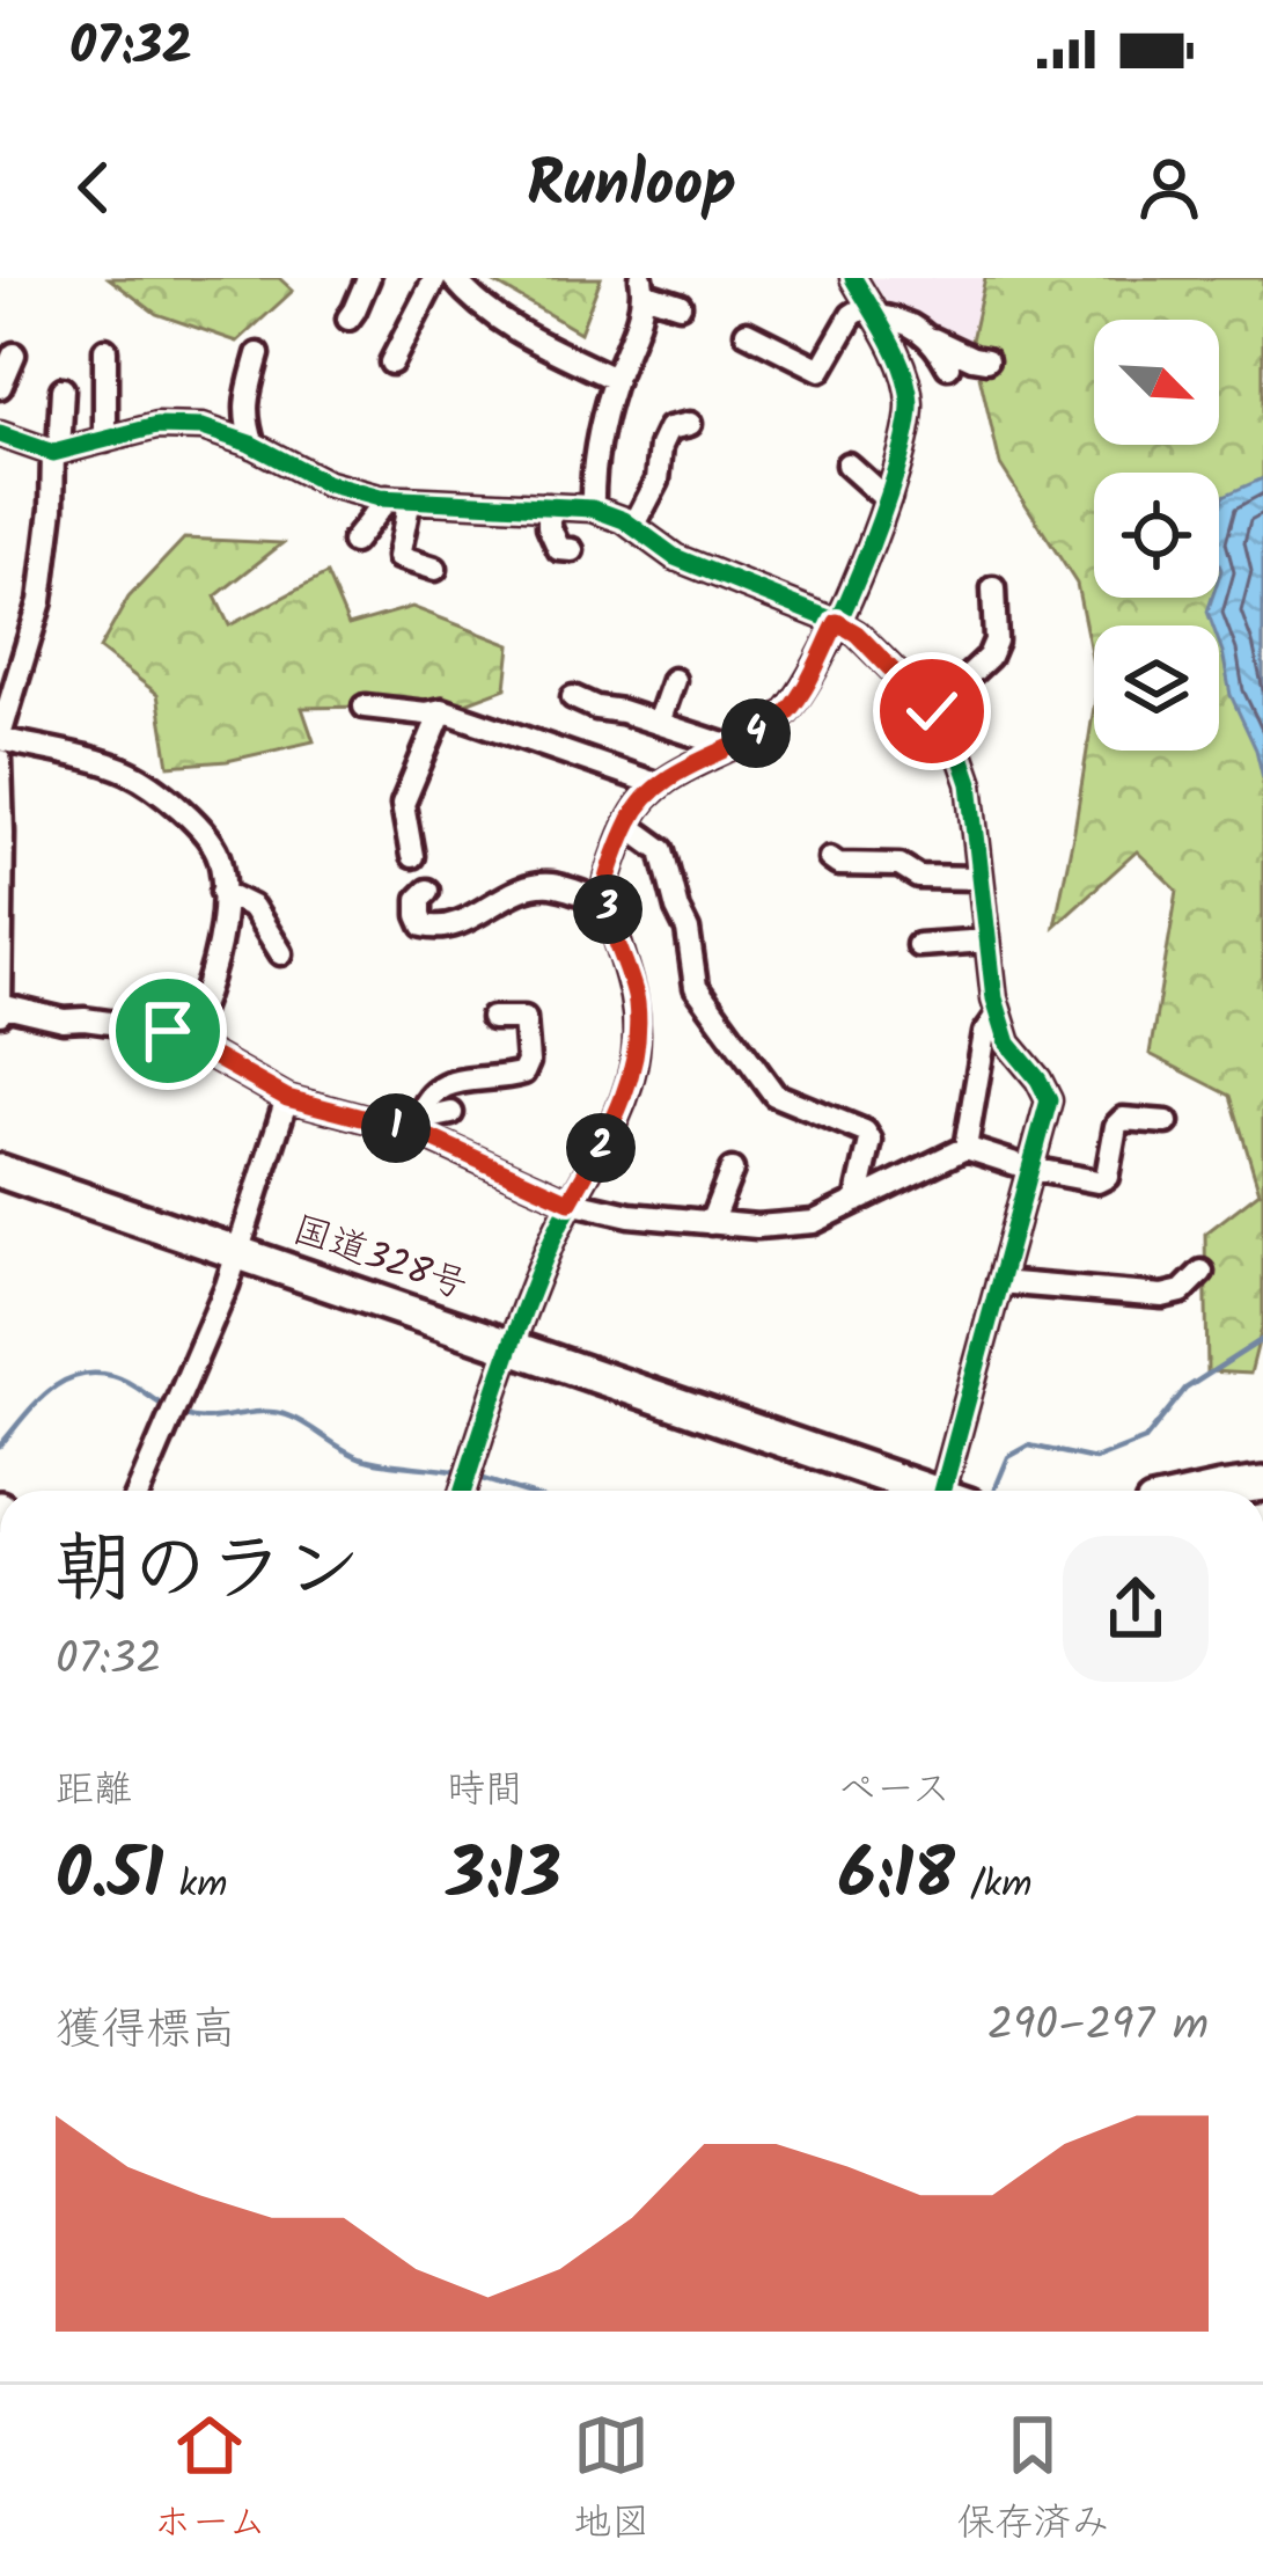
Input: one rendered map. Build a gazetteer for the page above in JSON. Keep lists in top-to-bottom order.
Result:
{
  "streets": {
    "highway": ["国道328号"]
  },
  "north": "bottom right",
  "page": {
    "status": "07:32",
    "header": "Runloop",
    "pins": [
      "4",
      "3",
      "1",
      "2"
    ],
    "heading": ["朝のラン", "07:32"],
    "stats": [
      ["距離", "0.51 km"],
      ["時間", "3:13"],
      ["ペース", "6:18 /km"]
    ],
    "chart": ["獲得標高", "290–297 m"],
    "tabs": ["ホーム", "地図", "保存済み"]
  }
}
